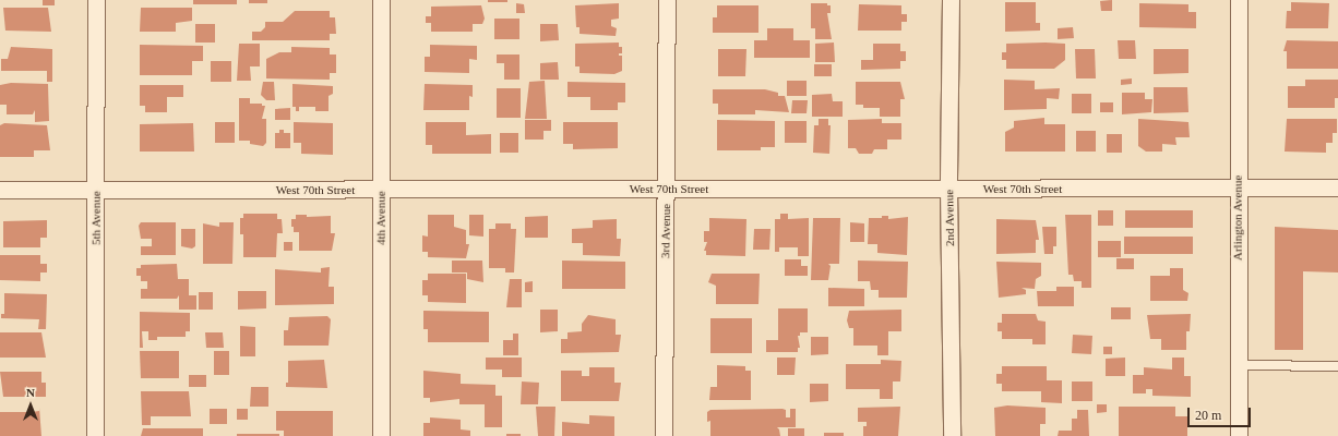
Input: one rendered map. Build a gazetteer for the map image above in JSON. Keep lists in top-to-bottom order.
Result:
{
  "streets": {
    "street": [
      "West 70th Street",
      "5th Avenue",
      "4th Avenue",
      "2nd Avenue",
      "Arlington Avenue",
      "3rd Avenue"
    ]
  },
  "crossings": [
    ["West 70th Street", "5th Avenue"],
    ["West 70th Street", "4th Avenue"],
    ["West 70th Street", "2nd Avenue"],
    ["West 70th Street", "Arlington Avenue"],
    ["West 70th Street", "3rd Avenue"]
  ],
  "scale_bar": "20 m",
  "north": "top"
}
